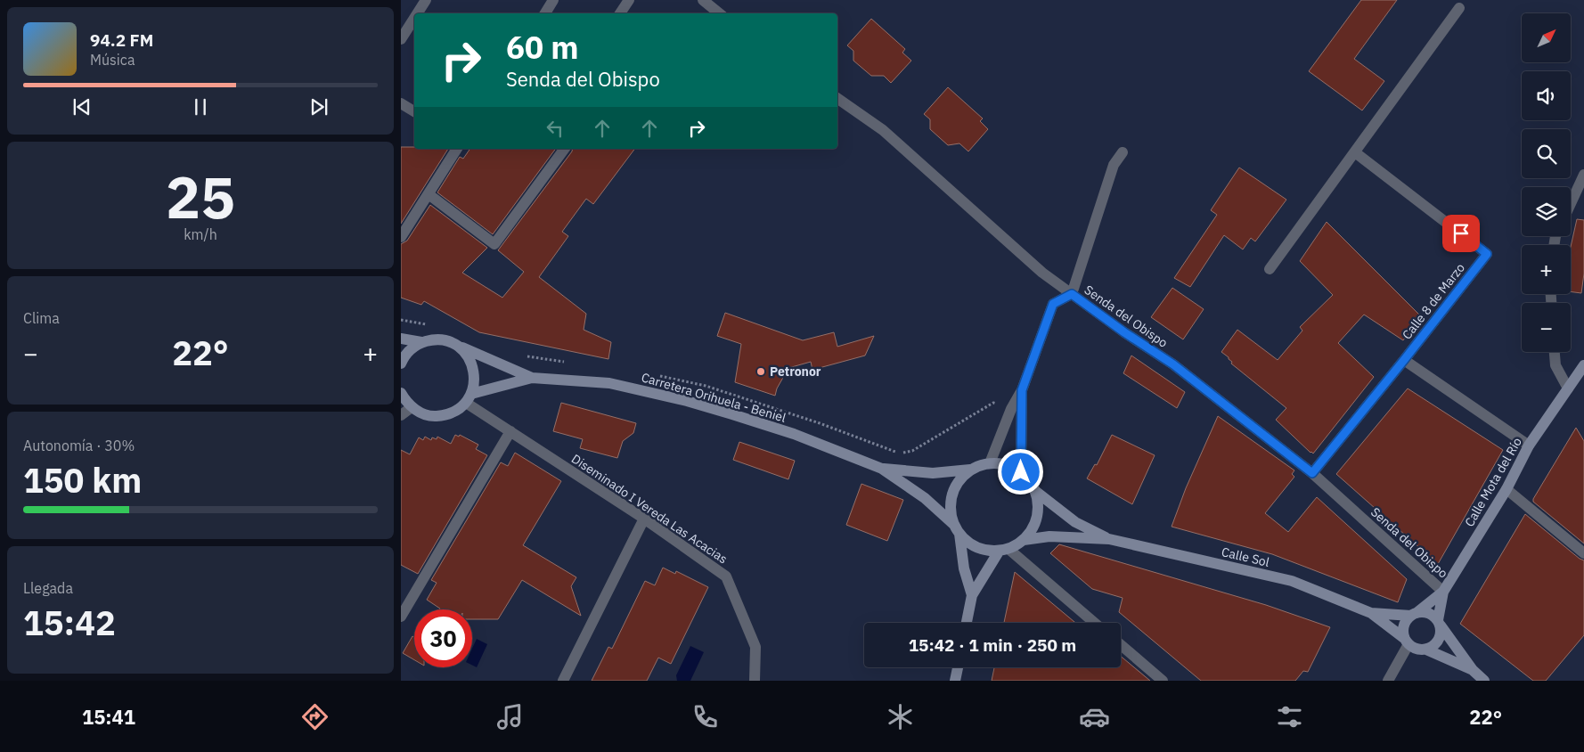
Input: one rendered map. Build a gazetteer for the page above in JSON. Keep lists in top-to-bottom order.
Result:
{
  "streets": {
    "street": [
      "Calle 8 de Marzo",
      "Senda del Obispo",
      "Carretera Orihuela - Beniel",
      "Calle Mota del Río",
      "Diseminado I Vereda Las Acacias",
      "Calle Sol"
    ]
  },
  "crossings": [
    ["Calle 8 de Marzo", "Senda del Obispo"],
    ["Senda del Obispo", "Calle Mota del Río"],
    ["Carretera Orihuela - Beniel", "Diseminado I Vereda Las Acacias"],
    ["Calle Mota del Río", "Calle Sol"]
  ],
  "places": ["Petronor"],
  "north": "top right",
  "page": {
    "map_buttons": ["+", "−"],
    "turn": ["60 m", "Senda del Obispo"],
    "song": ["94.2 FM", "Música"],
    "tile": [
      ["25", "km/h"],
      "Clima",
      ["Autonomía · 30%", "150 km"],
      ["Llegada", "15:42"]
    ],
    "heat": ["−", "22°", "+"],
    "limit": "30",
    "trip": "15:42 · 1 min · 250 m",
    "tabs": ["15:41", "22°"]
  }
}
